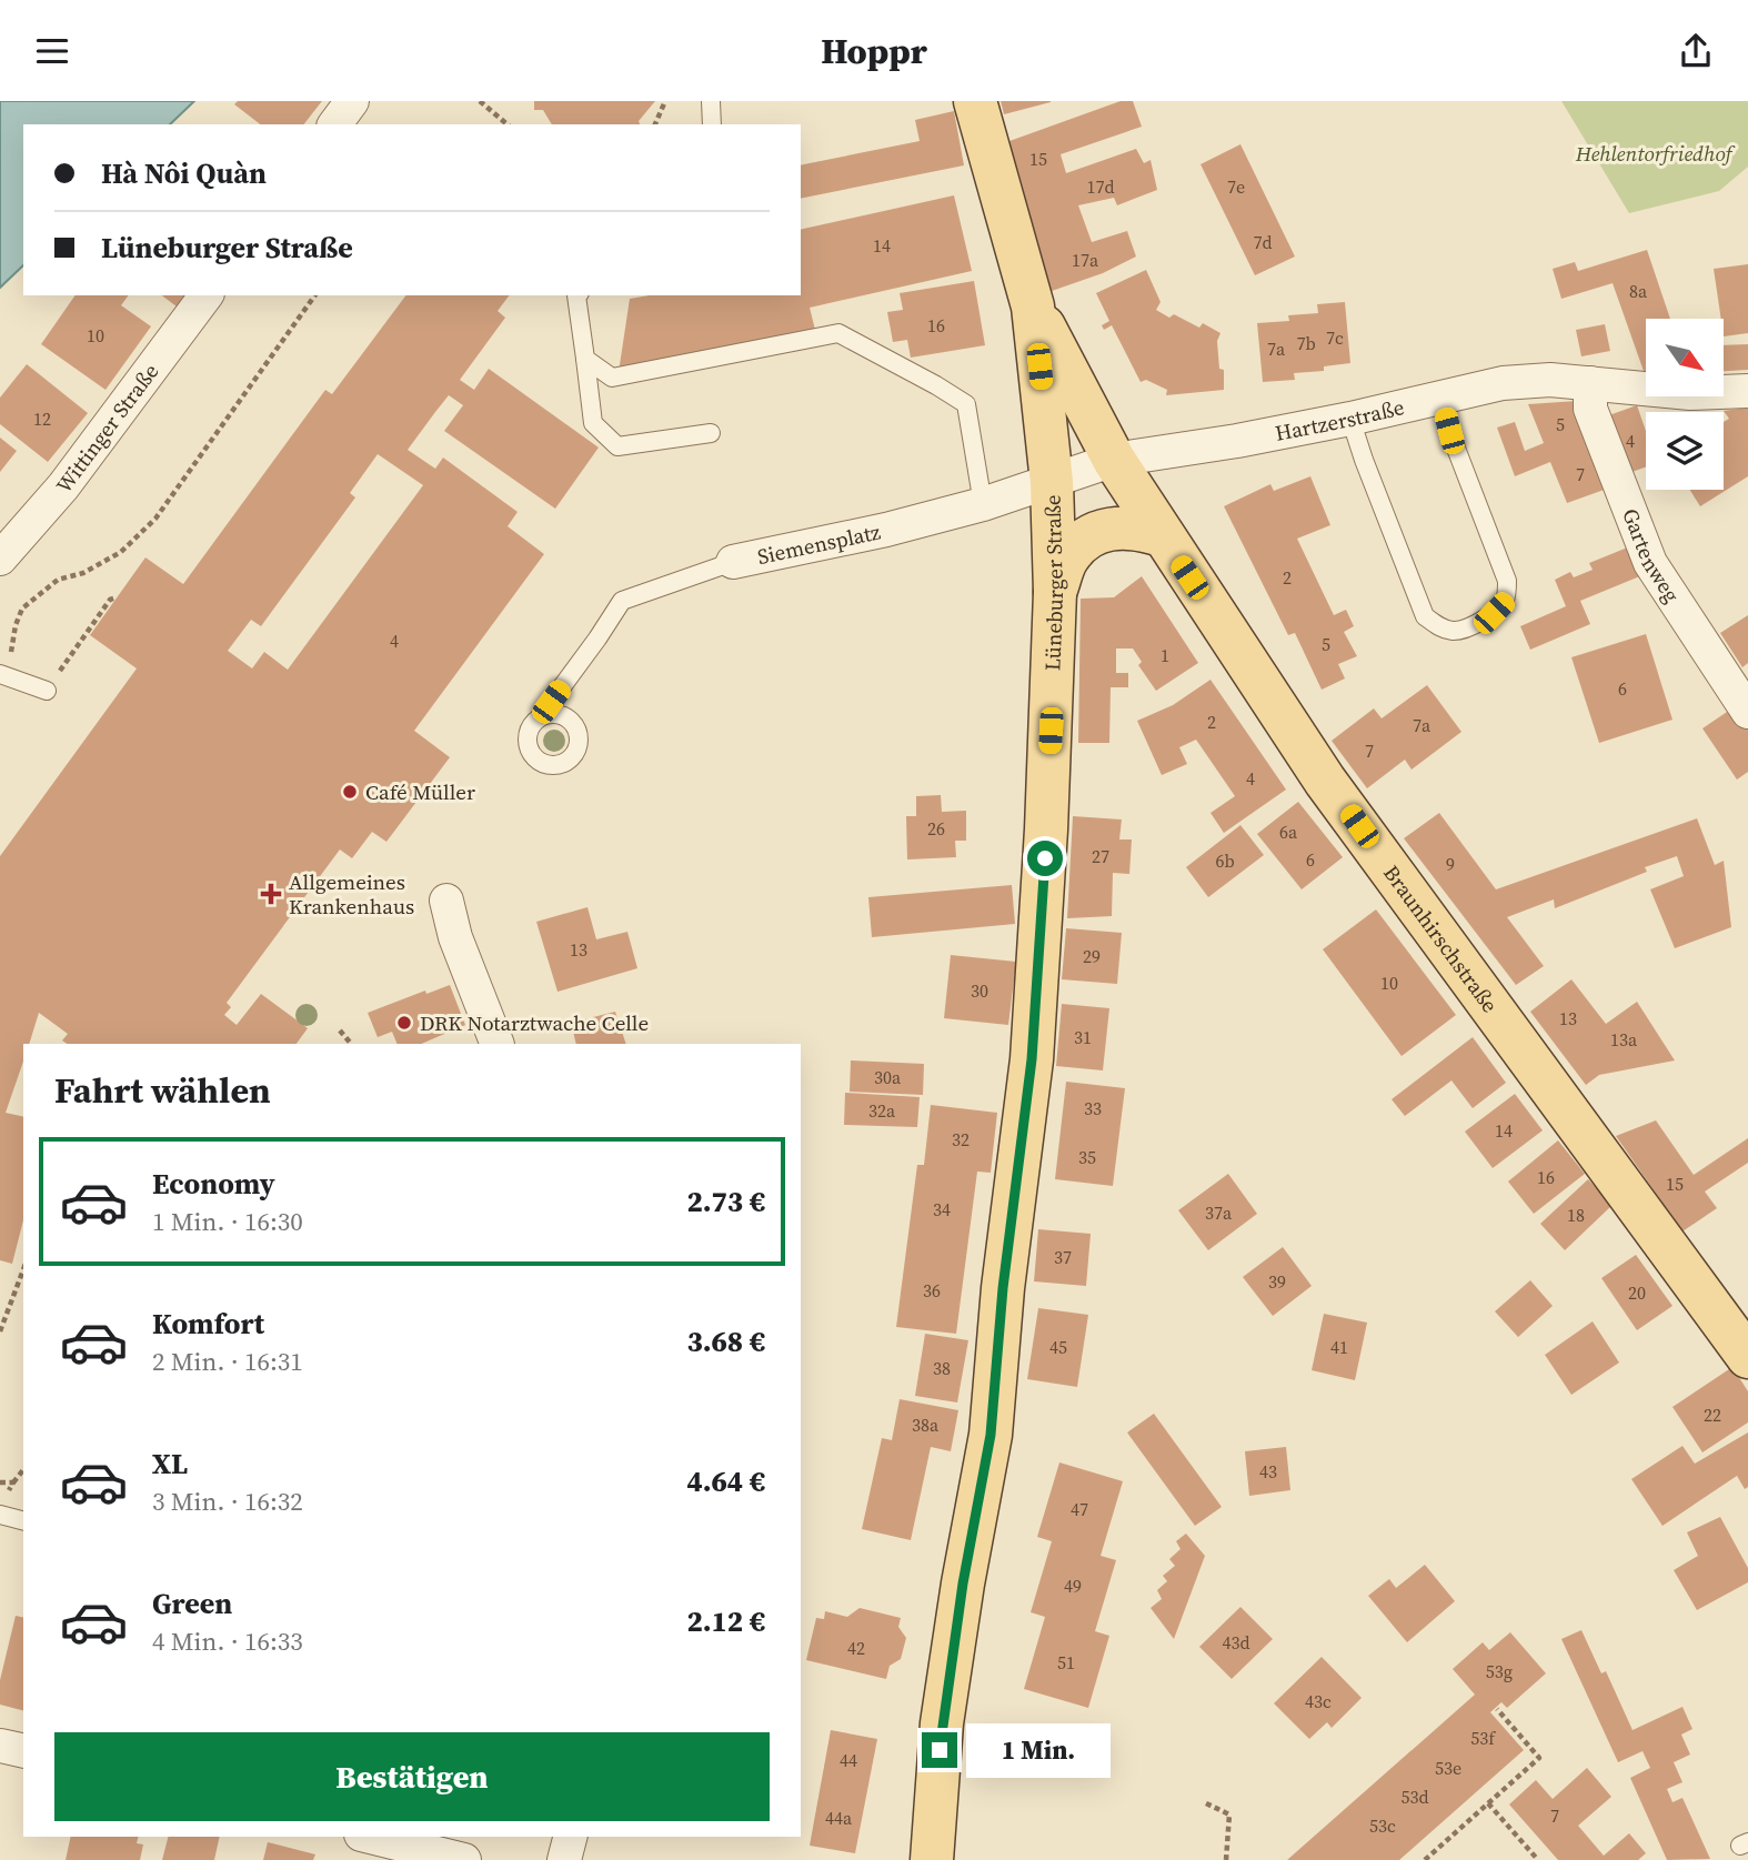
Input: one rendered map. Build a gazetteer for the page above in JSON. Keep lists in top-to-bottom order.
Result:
{
  "streets": {
    "main road": ["Lüneburger Straße", "Braunhirschstraße"],
    "street": [
      "Hartzerstraße",
      "Wittinger Straße",
      "Siemensplatz",
      "Gartenweg"
    ]
  },
  "crossings": [
    ["Hartzerstraße", "Siemensplatz"],
    ["Hartzerstraße", "Gartenweg"],
    ["Hartzerstraße", "Braunhirschstraße"],
    ["Siemensplatz", "Lüneburger Straße"],
    ["Siemensplatz", "Braunhirschstraße"],
    ["Lüneburger Straße", "Braunhirschstraße"]
  ],
  "parks": ["Hehlentorfriedhof"],
  "places": {
    "other": ["Café Müller", "DRK Notarztwache Celle"],
    "health": ["Allgemeines Krankenhaus"]
  },
  "house_numbers": [
    "15",
    "17d",
    "7e",
    "7d",
    "14",
    "17a",
    "8a",
    "16",
    "10",
    "7c",
    "7b",
    "7a",
    "12",
    "5",
    "4",
    "7",
    "2",
    "4",
    "5",
    "1",
    "6",
    "2",
    "7a",
    "7",
    "4",
    "26",
    "6a",
    "27",
    "6",
    "6b",
    "9",
    "13",
    "29",
    "10",
    "30",
    "13",
    "31",
    "13a",
    "30a",
    "33",
    "32a",
    "14",
    "32",
    "35",
    "16",
    "15",
    "34",
    "37a",
    "18",
    "37",
    "39",
    "36",
    "20",
    "45",
    "41",
    "38",
    "22",
    "38a",
    "43",
    "47",
    "49",
    "43d",
    "42",
    "51",
    "53g",
    "43c",
    "53f",
    "44",
    "53e",
    "53d",
    "7",
    "44a",
    "53c"
  ],
  "north": "bottom right",
  "page": {
    "header": "Hoppr",
    "banner": ["Hà Nôi Quàn", "Lüneburger Straße"],
    "heading": "Fahrt wählen",
    "list": [
      {
        "name": "Economy",
        "note": "1 Min. · 16:30",
        "value": "2.73 €"
      },
      {
        "name": "Komfort",
        "note": "2 Min. · 16:31",
        "value": "3.68 €"
      },
      {
        "name": "XL",
        "note": "3 Min. · 16:32",
        "value": "4.64 €"
      },
      {
        "name": "Green",
        "note": "4 Min. · 16:33",
        "value": "2.12 €"
      }
    ],
    "buttons": "Bestätigen",
    "bubble": "1 Min."
  }
}
